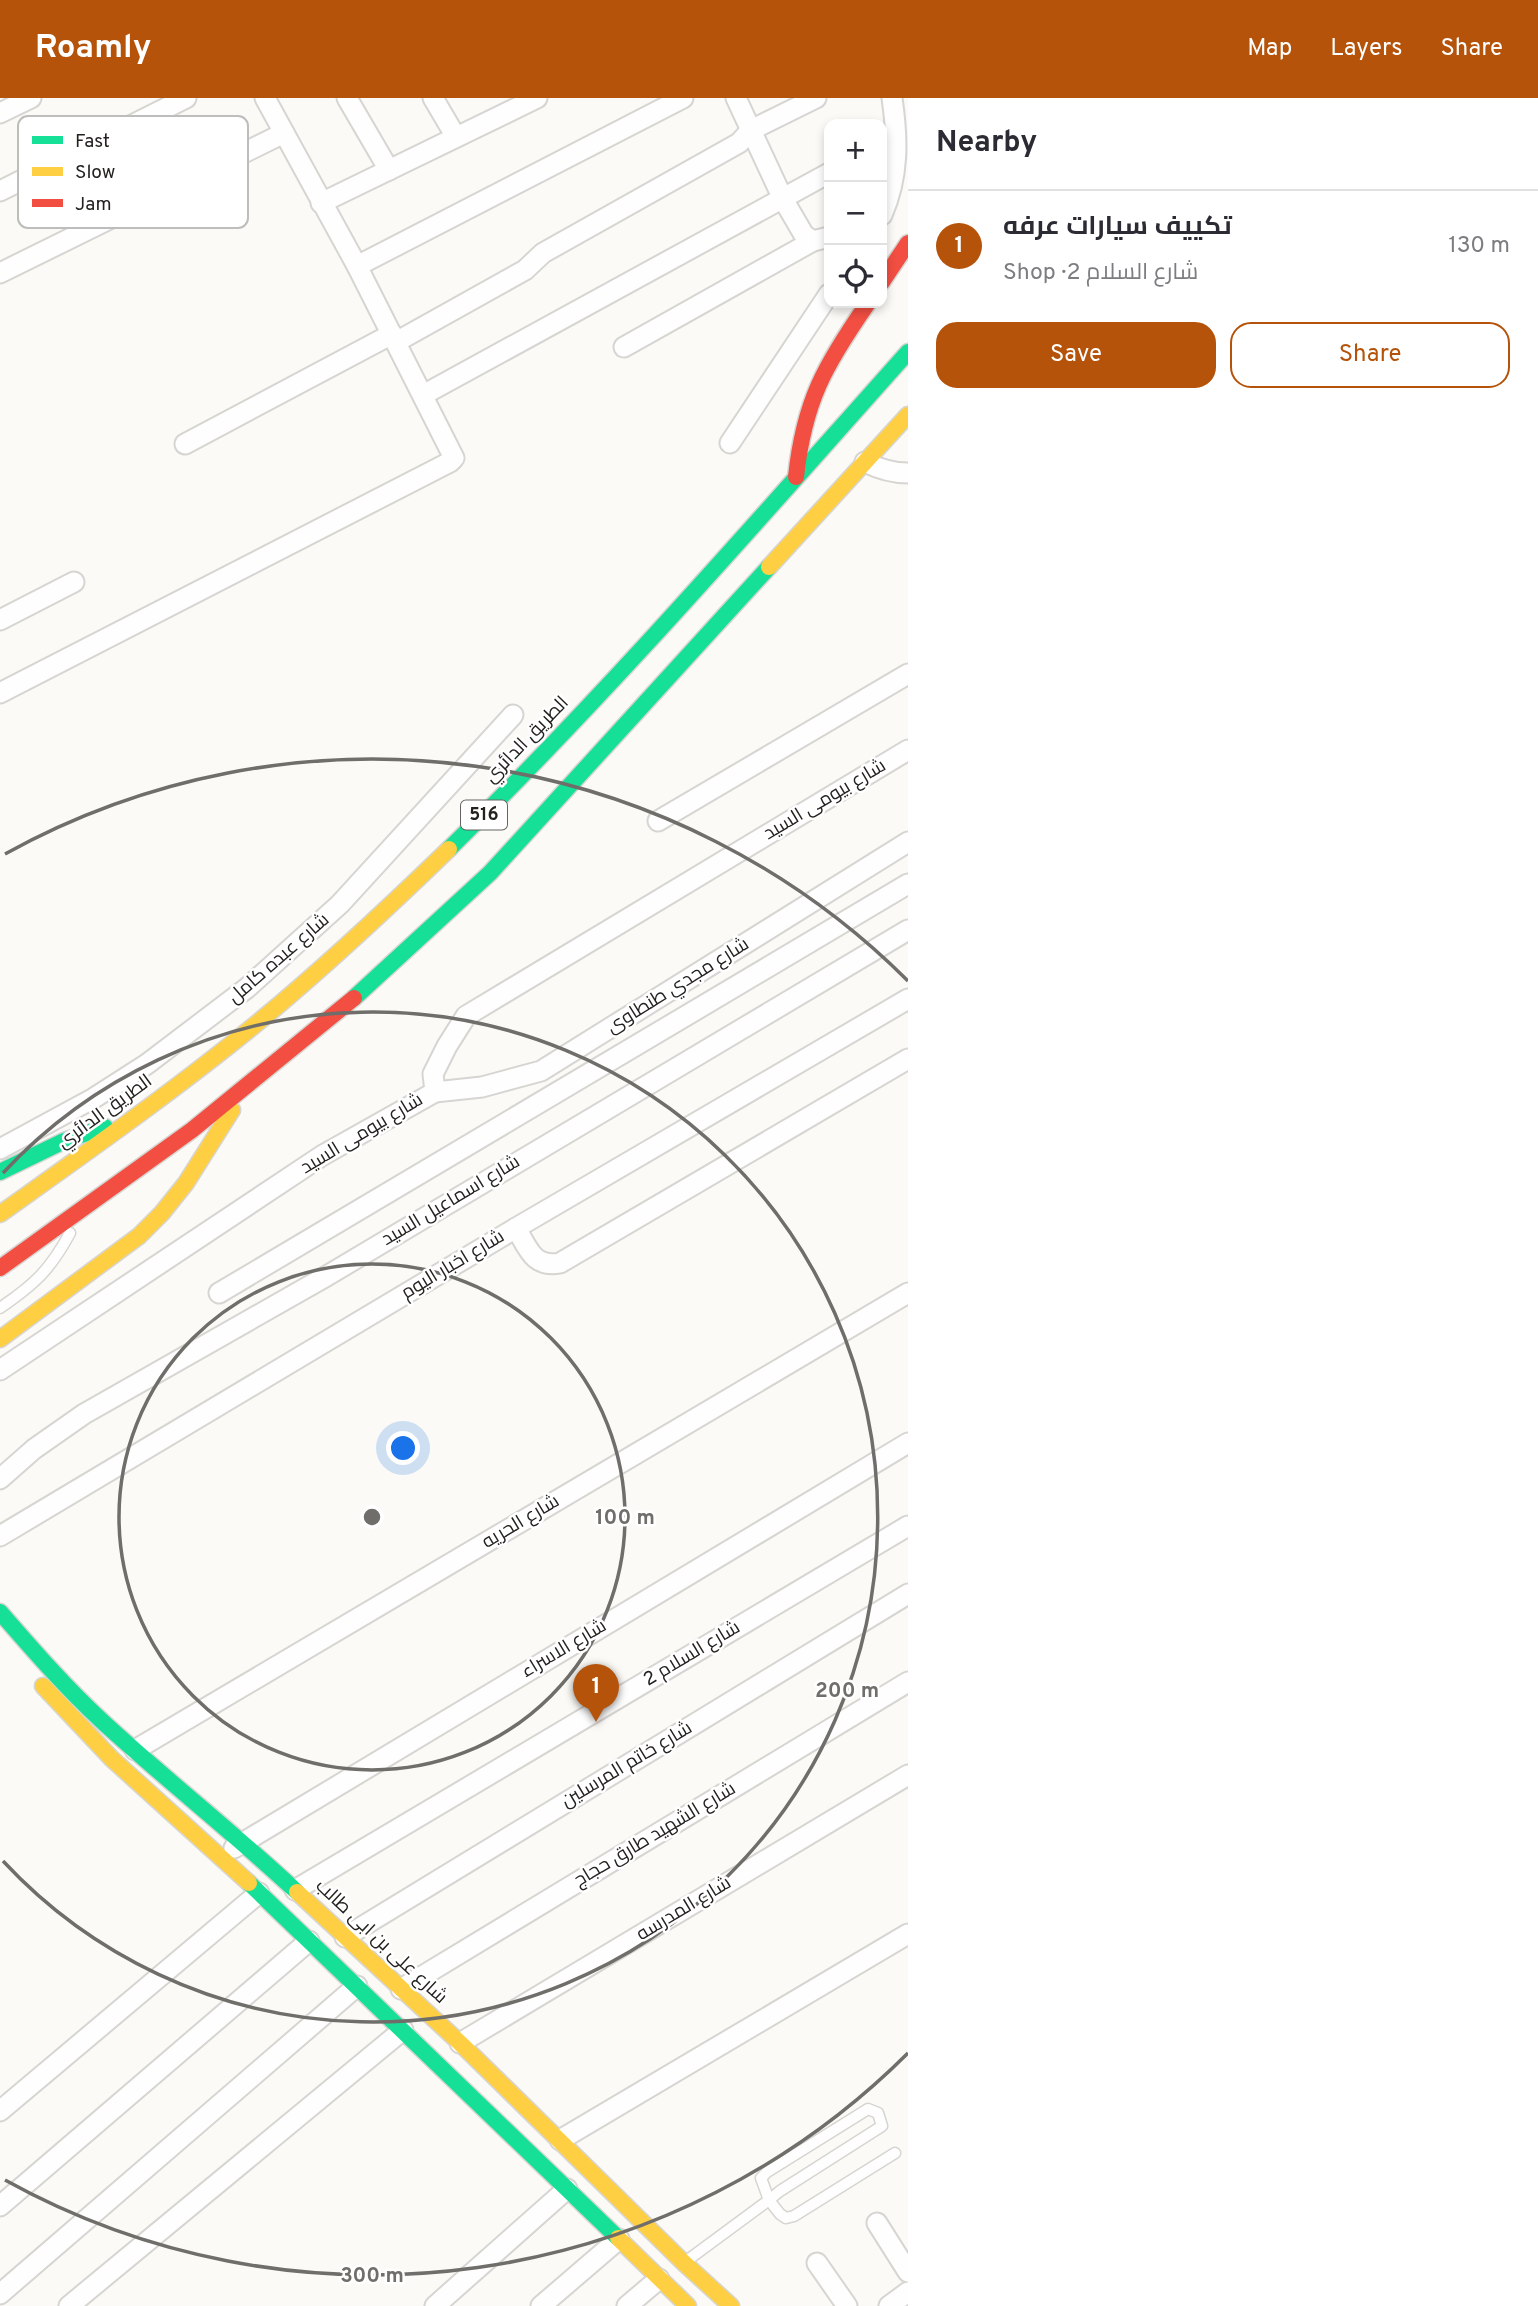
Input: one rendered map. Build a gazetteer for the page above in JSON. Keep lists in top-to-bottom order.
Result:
{
  "streets": {
    "main road": ["الطريق الدائري", "516", "شارع على بن ابى طالب"],
    "street": [
      "شارع بيومى السيد",
      "شارع عبده كامل",
      "شارع مجدي طنطاوى",
      "شارع اسماعيل السيد",
      "شارع اخبار اليوم",
      "شارع الحريه",
      "شارع الاسراء",
      "شارع السلام 2",
      "شارع خاتم المرسلين",
      "شارع الشهيد طارق حجاج",
      "شارع المدرسه"
    ]
  },
  "crossings": [
    ["شارع بيومى السيد", "شارع مجدي طنطاوى"],
    ["شارع الحريه", "شارع على بن ابى طالب"],
    ["شارع الاسراء", "شارع على بن ابى طالب"],
    ["شارع السلام 2", "شارع على بن ابى طالب"],
    ["شارع خاتم المرسلين", "شارع على بن ابى طالب"],
    ["شارع الشهيد طارق حجاج", "شارع على بن ابى طالب"],
    ["شارع المدرسه", "شارع على بن ابى طالب"]
  ],
  "legend": ["Fast", "Slow", "Jam"],
  "page": {
    "header": "Roamly",
    "nav": ["Map", "Layers", "Share"],
    "heading": "Nearby",
    "map_buttons": ["+", "−"],
    "list": [
      {
        "mark": "1",
        "name": "تكييف سيارات عرفه",
        "note": "Shop · شارع السلام 2",
        "value": "130 m"
      }
    ],
    "buttons": ["Save", "Share"],
    "pins": "1"
  },
  "rings": ["100 m", "200 m", "300 m"]
}
